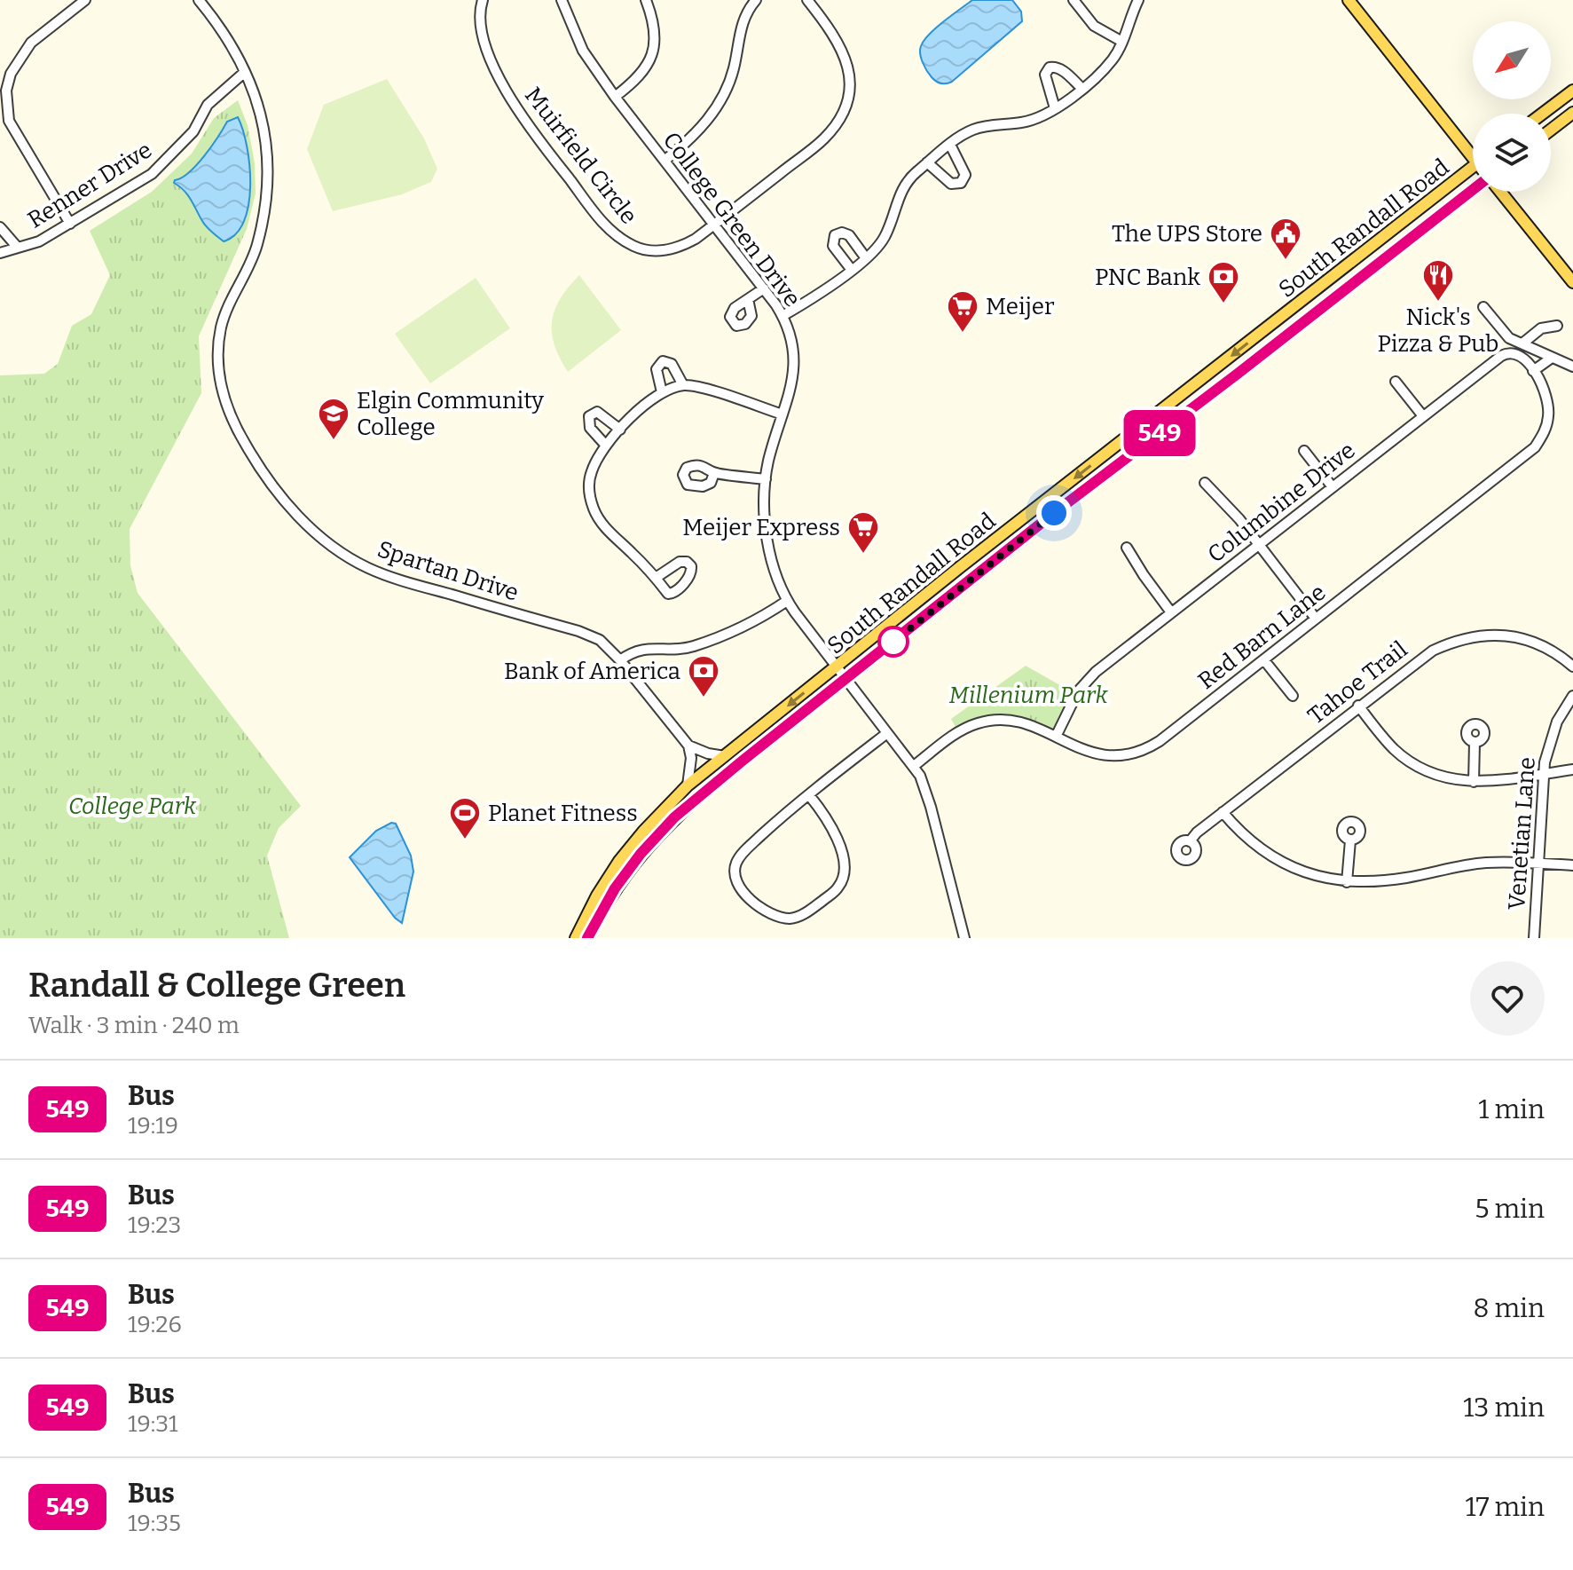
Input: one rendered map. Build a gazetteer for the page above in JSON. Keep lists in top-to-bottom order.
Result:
{
  "streets": {
    "main road": ["South Randall Road"],
    "street": [
      "Muirfield Circle",
      "Renner Drive",
      "College Green Drive",
      "Columbine Drive",
      "Spartan Drive",
      "Red Barn Lane",
      "Tahoe Trail",
      "Venetian Lane"
    ]
  },
  "crossings": [
    ["Muirfield Circle", "College Green Drive"],
    ["Renner Drive", "Spartan Drive"],
    ["College Green Drive", "South Randall Road"],
    ["College Green Drive", "Red Barn Lane"],
    ["Columbine Drive", "Red Barn Lane"]
  ],
  "parks": ["Millenium Park", "College Park"],
  "places": {
    "public building": ["The UPS Store"],
    "restaurant": ["Nick's Pizza & Pub"],
    "bank": ["PNC Bank", "Bank of America"],
    "supermarket": ["Meijer", "Meijer Express"],
    "school or university": ["Elgin Community College"],
    "sports": ["Planet Fitness"]
  },
  "lines": ["bus line 549"],
  "north": "bottom left",
  "page": {
    "on_map": "549",
    "heading": ["Randall & College Green", "Walk · 3 min · 240 m"],
    "list": [
      {
        "mark": "549",
        "name": "Bus",
        "note": "19:19",
        "value": "1 min"
      },
      {
        "mark": "549",
        "name": "Bus",
        "note": "19:23",
        "value": "5 min"
      },
      {
        "mark": "549",
        "name": "Bus",
        "note": "19:26",
        "value": "8 min"
      },
      {
        "mark": "549",
        "name": "Bus",
        "note": "19:31",
        "value": "13 min"
      },
      {
        "mark": "549",
        "name": "Bus",
        "note": "19:35",
        "value": "17 min"
      }
    ]
  }
}
